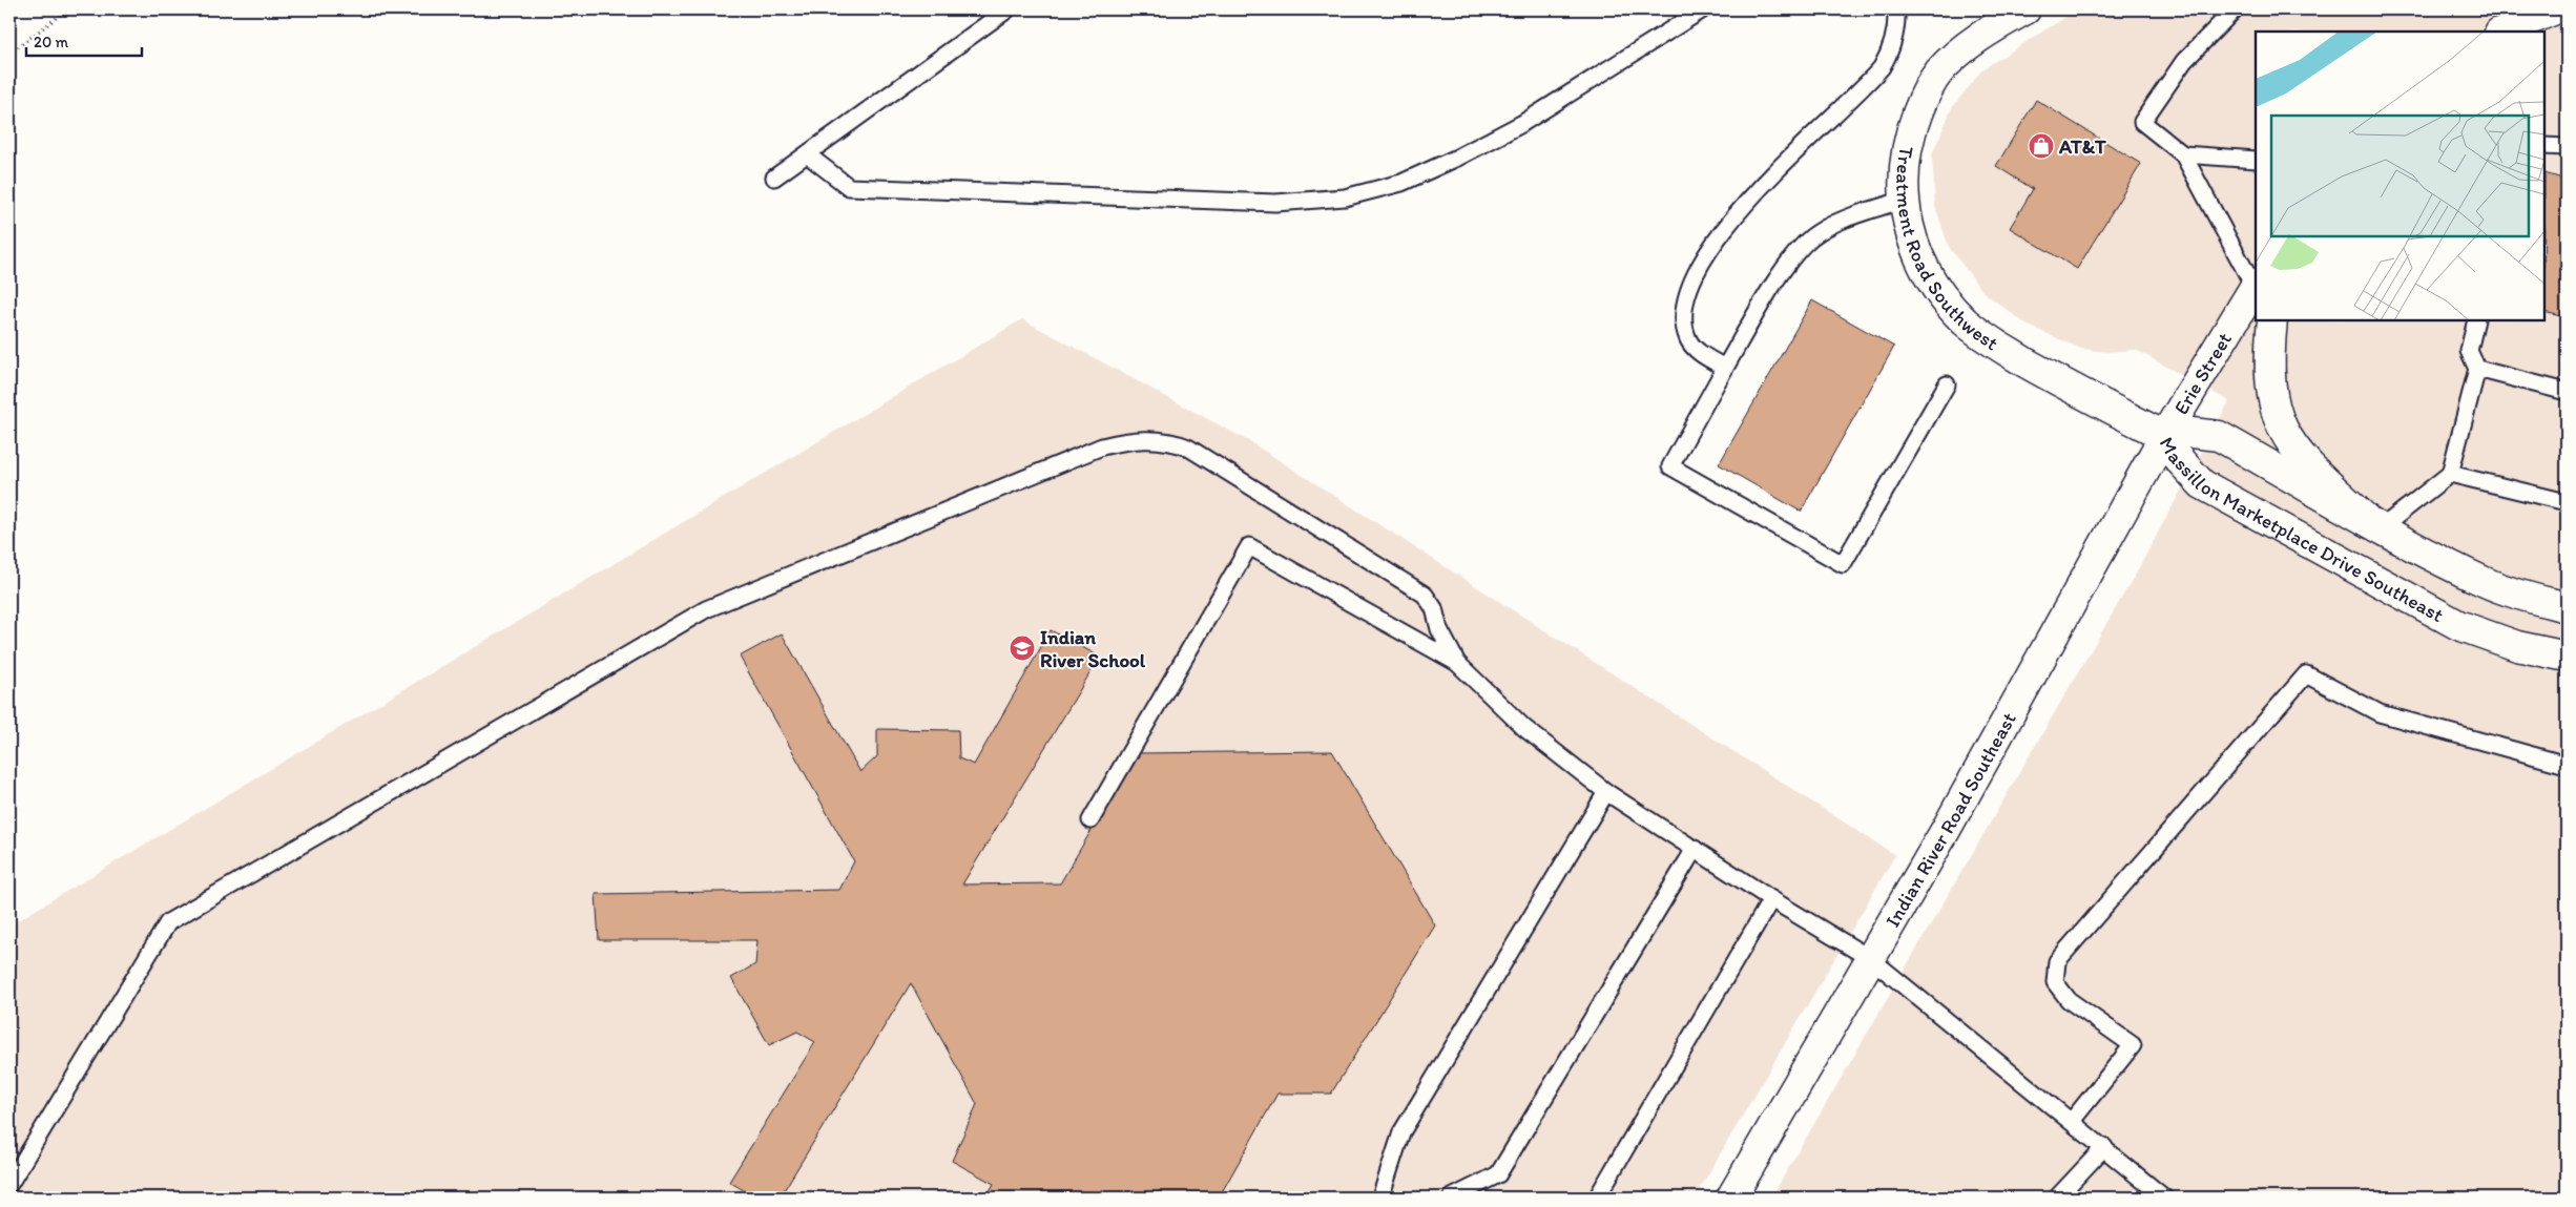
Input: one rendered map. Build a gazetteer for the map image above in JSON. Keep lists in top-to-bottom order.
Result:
{
  "streets": {
    "street": [
      "Treatment Road Southwest",
      "Erie Street",
      "Massillon Marketplace Drive Southeast",
      "Indian River Road Southeast"
    ]
  },
  "crossings": [
    ["Treatment Road Southwest", "Erie Street"],
    ["Treatment Road Southwest", "Massillon Marketplace Drive Southeast"],
    ["Treatment Road Southwest", "Indian River Road Southeast"],
    ["Erie Street", "Massillon Marketplace Drive Southeast"],
    ["Erie Street", "Indian River Road Southeast"],
    ["Massillon Marketplace Drive Southeast", "Indian River Road Southeast"]
  ],
  "places": {
    "shop": ["AT&T"],
    "school or university": ["Indian River School"]
  },
  "scale_bar": "20 m"
}
